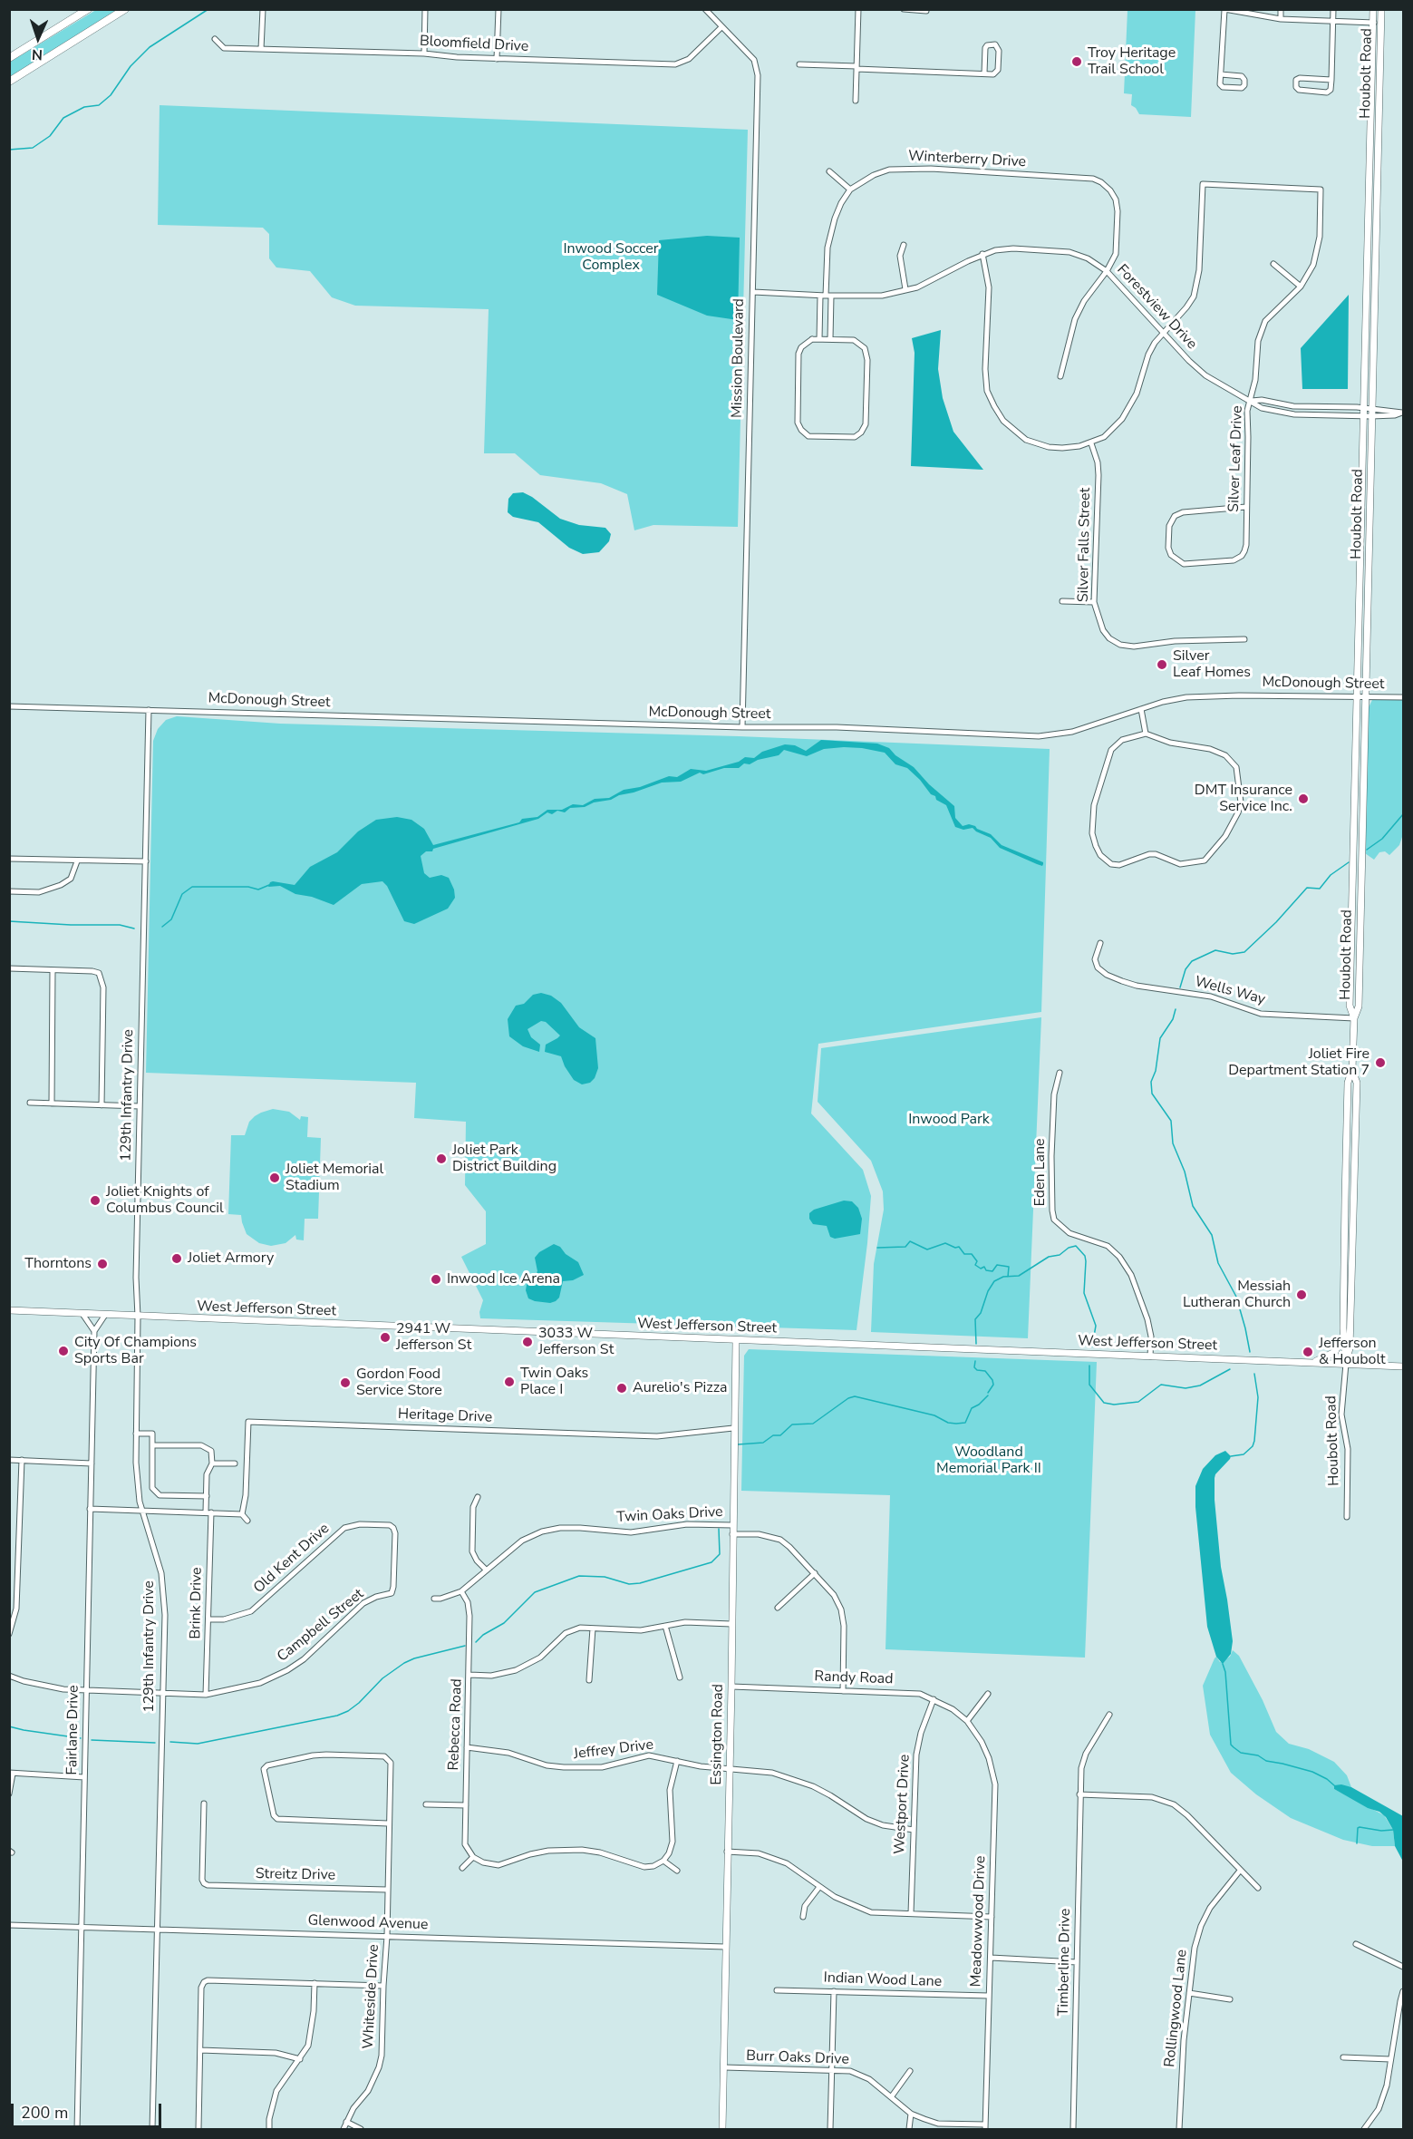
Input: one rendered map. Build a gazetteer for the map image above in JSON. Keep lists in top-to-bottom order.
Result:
{
  "streets": {
    "main road": ["Houbolt Road", "West Jefferson Street", "Essington Road"],
    "street": [
      "Bloomfield Drive",
      "Winterberry Drive",
      "Forestview Drive",
      "Mission Boulevard",
      "Silver Leaf Drive",
      "Silver Falls Street",
      "McDonough Street",
      "Wells Way",
      "129th Infantry Drive",
      "Eden Lane",
      "Heritage Drive",
      "Twin Oaks Drive",
      "Old Kent Drive",
      "Brink Drive",
      "Campbell Street",
      "Randy Road",
      "Rebecca Road",
      "Fairlane Drive",
      "Jeffrey Drive",
      "Westport Drive",
      "Streitz Drive",
      "Meadowwood Drive",
      "Glenwood Avenue",
      "Timberline Drive",
      "Indian Wood Lane",
      "Whiteside Drive",
      "Rollingwood Lane",
      "Burr Oaks Drive"
    ]
  },
  "crossings": [
    ["Bloomfield Drive", "Mission Boulevard"],
    ["Houbolt Road", "Forestview Drive"],
    ["Houbolt Road", "McDonough Street"],
    ["Houbolt Road", "Wells Way"],
    ["Houbolt Road", "West Jefferson Street"],
    ["Winterberry Drive", "Forestview Drive"],
    ["Forestview Drive", "Mission Boulevard"],
    ["Forestview Drive", "Silver Leaf Drive"],
    ["Mission Boulevard", "McDonough Street"],
    ["McDonough Street", "129th Infantry Drive"],
    ["129th Infantry Drive", "West Jefferson Street"],
    ["129th Infantry Drive", "Campbell Street"],
    ["129th Infantry Drive", "Glenwood Avenue"],
    ["Eden Lane", "West Jefferson Street"],
    ["West Jefferson Street", "Essington Road"],
    ["Heritage Drive", "Essington Road"],
    ["Twin Oaks Drive", "Randy Road"],
    ["Twin Oaks Drive", "Rebecca Road"],
    ["Twin Oaks Drive", "Essington Road"],
    ["Old Kent Drive", "Brink Drive"],
    ["Old Kent Drive", "Campbell Street"],
    ["Brink Drive", "Campbell Street"],
    ["Campbell Street", "Fairlane Drive"],
    ["Randy Road", "Essington Road"],
    ["Randy Road", "Westport Drive"],
    ["Randy Road", "Meadowwood Drive"],
    ["Rebecca Road", "Jeffrey Drive"],
    ["Fairlane Drive", "Glenwood Avenue"],
    ["Essington Road", "Jeffrey Drive"],
    ["Essington Road", "Glenwood Avenue"],
    ["Essington Road", "Burr Oaks Drive"],
    ["Jeffrey Drive", "Westport Drive"],
    ["Streitz Drive", "Whiteside Drive"],
    ["Meadowwood Drive", "Indian Wood Lane"],
    ["Meadowwood Drive", "Burr Oaks Drive"],
    ["Glenwood Avenue", "Whiteside Drive"]
  ],
  "parks": ["Inwood Soccer Complex", "Inwood Park", "Woodland Memorial Park II"],
  "places": [
    "Troy Heritage Trail School",
    "Silver Leaf Homes",
    "DMT Insurance Service Inc.",
    "Joliet Fire Department Station 7",
    "Joliet Park District Building",
    "Joliet Memorial Stadium",
    "Joliet Knights of Columbus Council",
    "Joliet Armory",
    "Thorntons",
    "Inwood Ice Arena",
    "Messiah Lutheran Church",
    "2941 W Jefferson St",
    "3033 W Jefferson St",
    "City Of Champions Sports Bar",
    "Jefferson & Houbolt",
    "Twin Oaks Place I",
    "Gordon Food Service Store",
    "Aurelio's Pizza"
  ],
  "scale_bar": "200 m",
  "north": "bottom"
}
